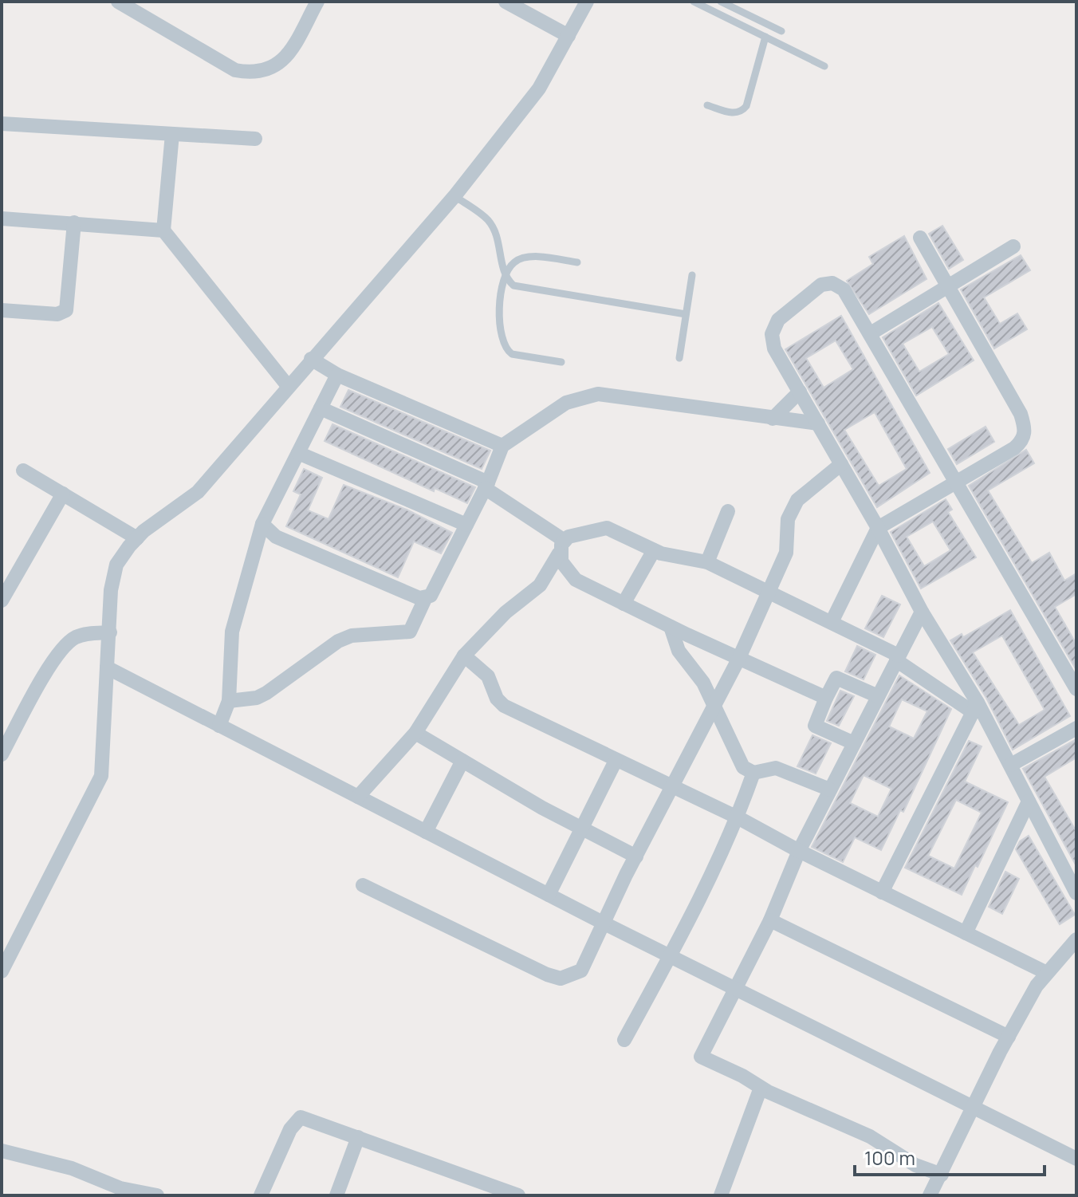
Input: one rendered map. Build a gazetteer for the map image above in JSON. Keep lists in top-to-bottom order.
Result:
{
  "scale_bar": "100 m"
}
